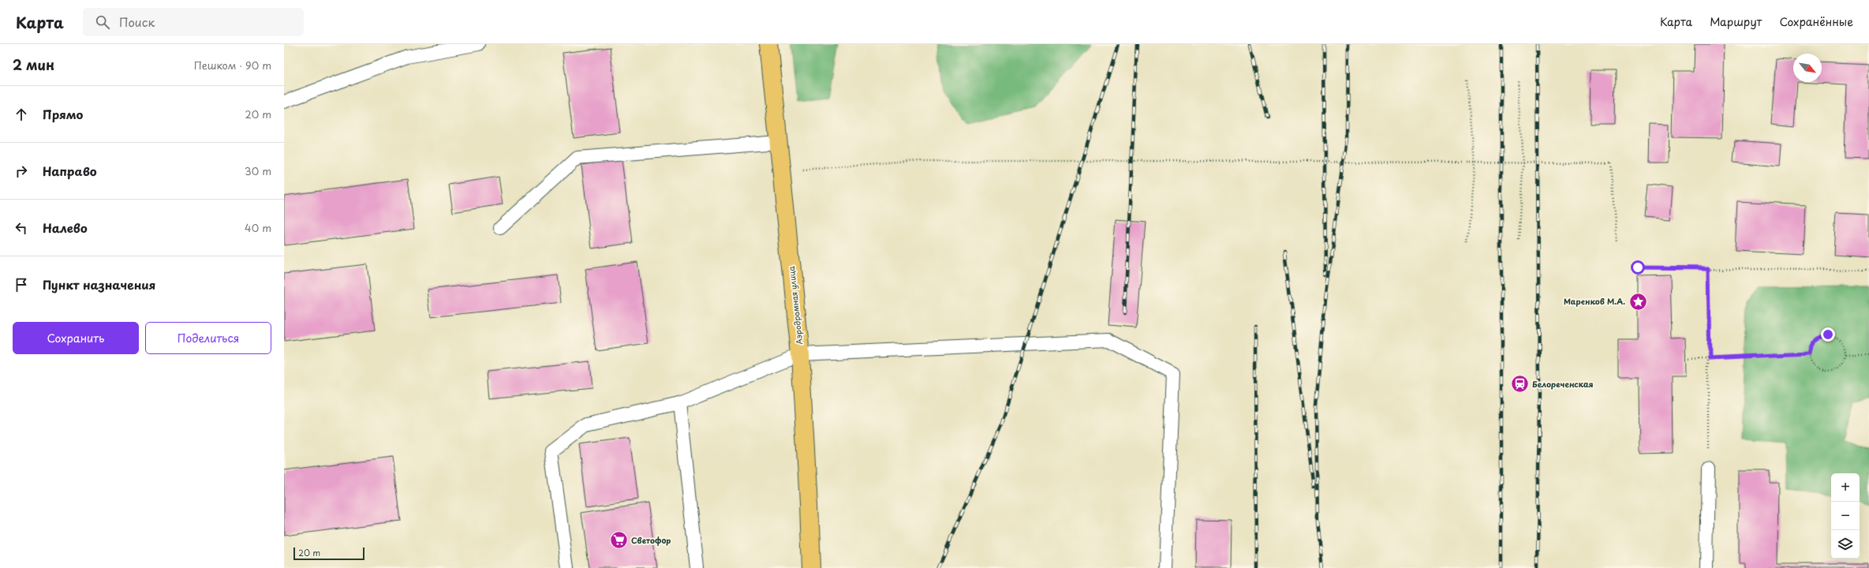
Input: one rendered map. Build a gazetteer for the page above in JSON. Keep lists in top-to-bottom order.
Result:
{
  "streets": {
    "main road": ["Аэродромная улица"]
  },
  "places": {
    "place": ["Маренков М.А."],
    "station": ["Белореченская"],
    "supermarket": ["Светофор"]
  },
  "scale_bar": "20 m",
  "north": "bottom right",
  "page": {
    "header": "Карта",
    "search": "Поиск",
    "nav": ["Карта", "Маршрут", "Сохранённые"],
    "heading": ["2 мин", "Пешком · 90 m"],
    "list": [
      ["Прямо", "20 m"],
      ["Направо", "30 m"],
      ["Налево", "40 m"],
      "Пункт назначения"
    ],
    "buttons": ["Сохранить", "Поделиться"],
    "map_buttons": ["+", "−"],
    "scale": "20 m"
  }
}
